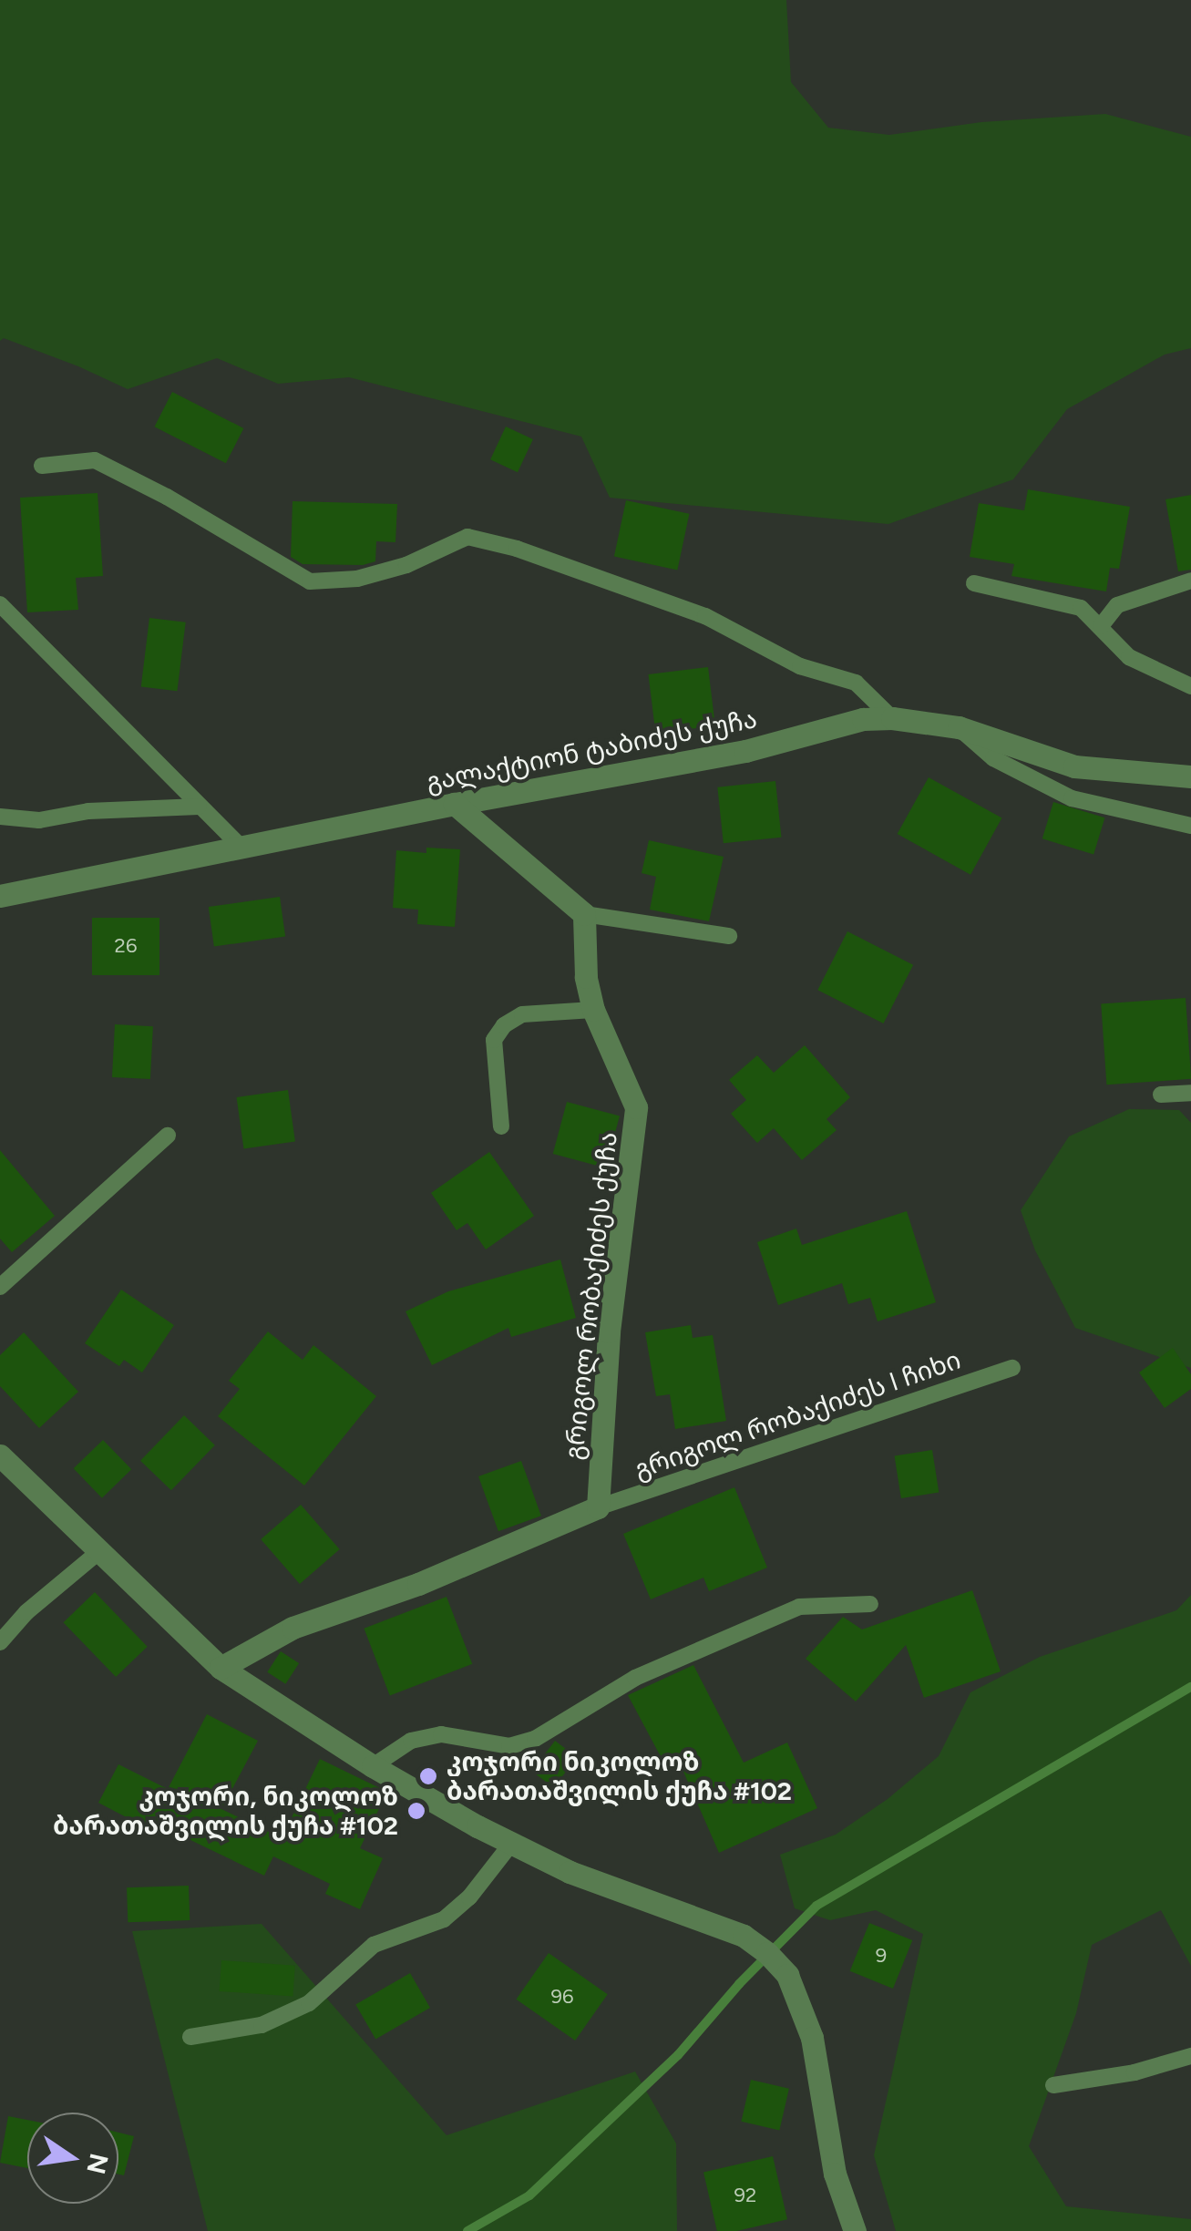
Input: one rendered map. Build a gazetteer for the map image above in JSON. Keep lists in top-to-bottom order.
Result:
{
  "streets": {
    "street": ["გალაქტიონ ტაბიძეს ქუჩა", "გრიგოლ რობაქიძეს ქუჩა"],
    "lane": ["გრიგოლ რობაქიძეს I ჩიხი"]
  },
  "crossings": [
    ["გრიგოლ რობაქიძეს ქუჩა", "გრიგოლ რობაქიძეს I ჩიხი"]
  ],
  "places": ["კოჯორი ნიკოლოზ ბარათაშვილის ქუჩა #102", "კოჯორი, ნიკოლოზ ბარათაშვილის ქუჩა #102"],
  "house_numbers": [
    "26",
    "9",
    "96",
    "92"
  ],
  "north": "right"
}
